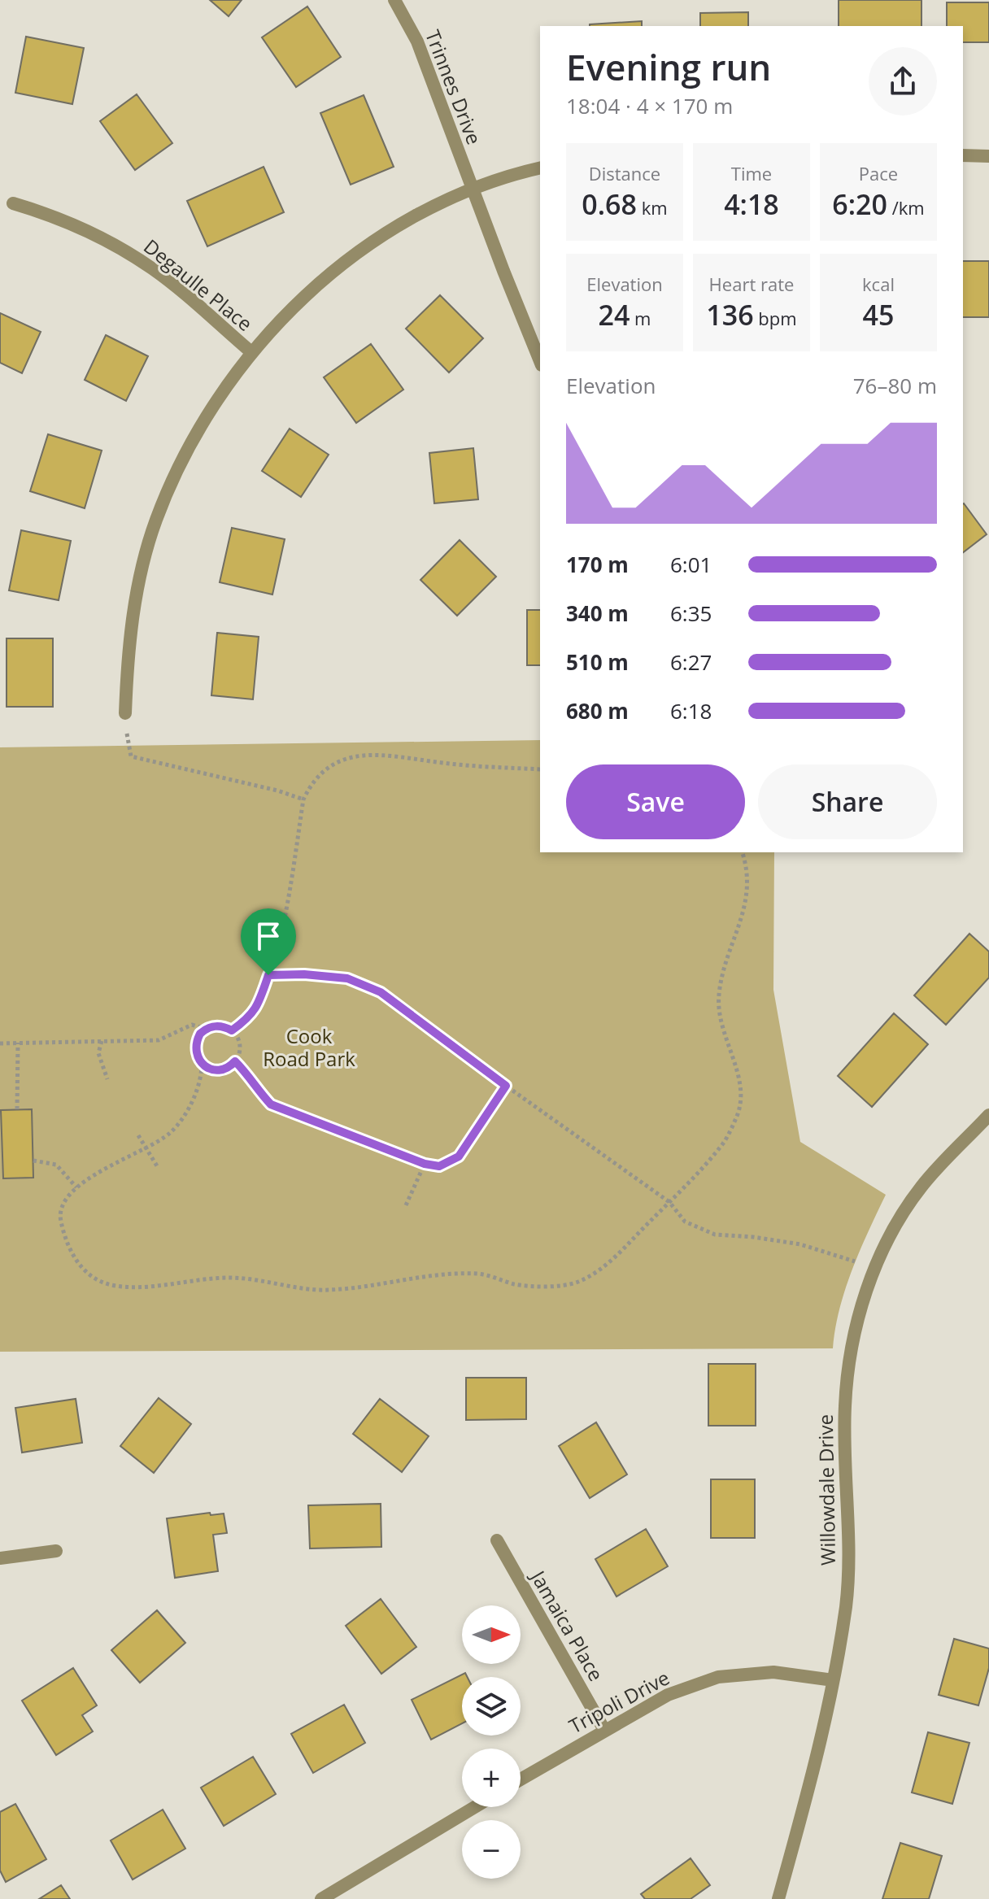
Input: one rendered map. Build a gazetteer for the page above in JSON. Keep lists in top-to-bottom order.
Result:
{
  "streets": {
    "street": [
      "Trinnes Drive",
      "Degaulle Place",
      "Willowdale Drive",
      "Jamaica Place",
      "Tripoli Drive"
    ]
  },
  "crossings": [
    ["Willowdale Drive", "Tripoli Drive"],
    ["Jamaica Place", "Tripoli Drive"]
  ],
  "parks": ["Cook Road Park"],
  "north": "right",
  "page": {
    "heading": ["Evening run", "18:04 · 4 × 170 m"],
    "stats": [
      ["Distance", "0.68 km"],
      ["Time", "4:18"],
      ["Pace", "6:20 /km"],
      ["Elevation", "24 m"],
      ["Heart rate", "136 bpm"],
      ["kcal", "45"]
    ],
    "chart": ["Elevation", "76–80 m"],
    "list": [
      {
        "name": "170 m",
        "note": "6:01"
      },
      {
        "name": "340 m",
        "note": "6:35"
      },
      {
        "name": "510 m",
        "note": "6:27"
      },
      {
        "name": "680 m",
        "note": "6:18"
      }
    ],
    "buttons": ["Save", "Share"],
    "map_buttons": ["+", "−"]
  }
}
